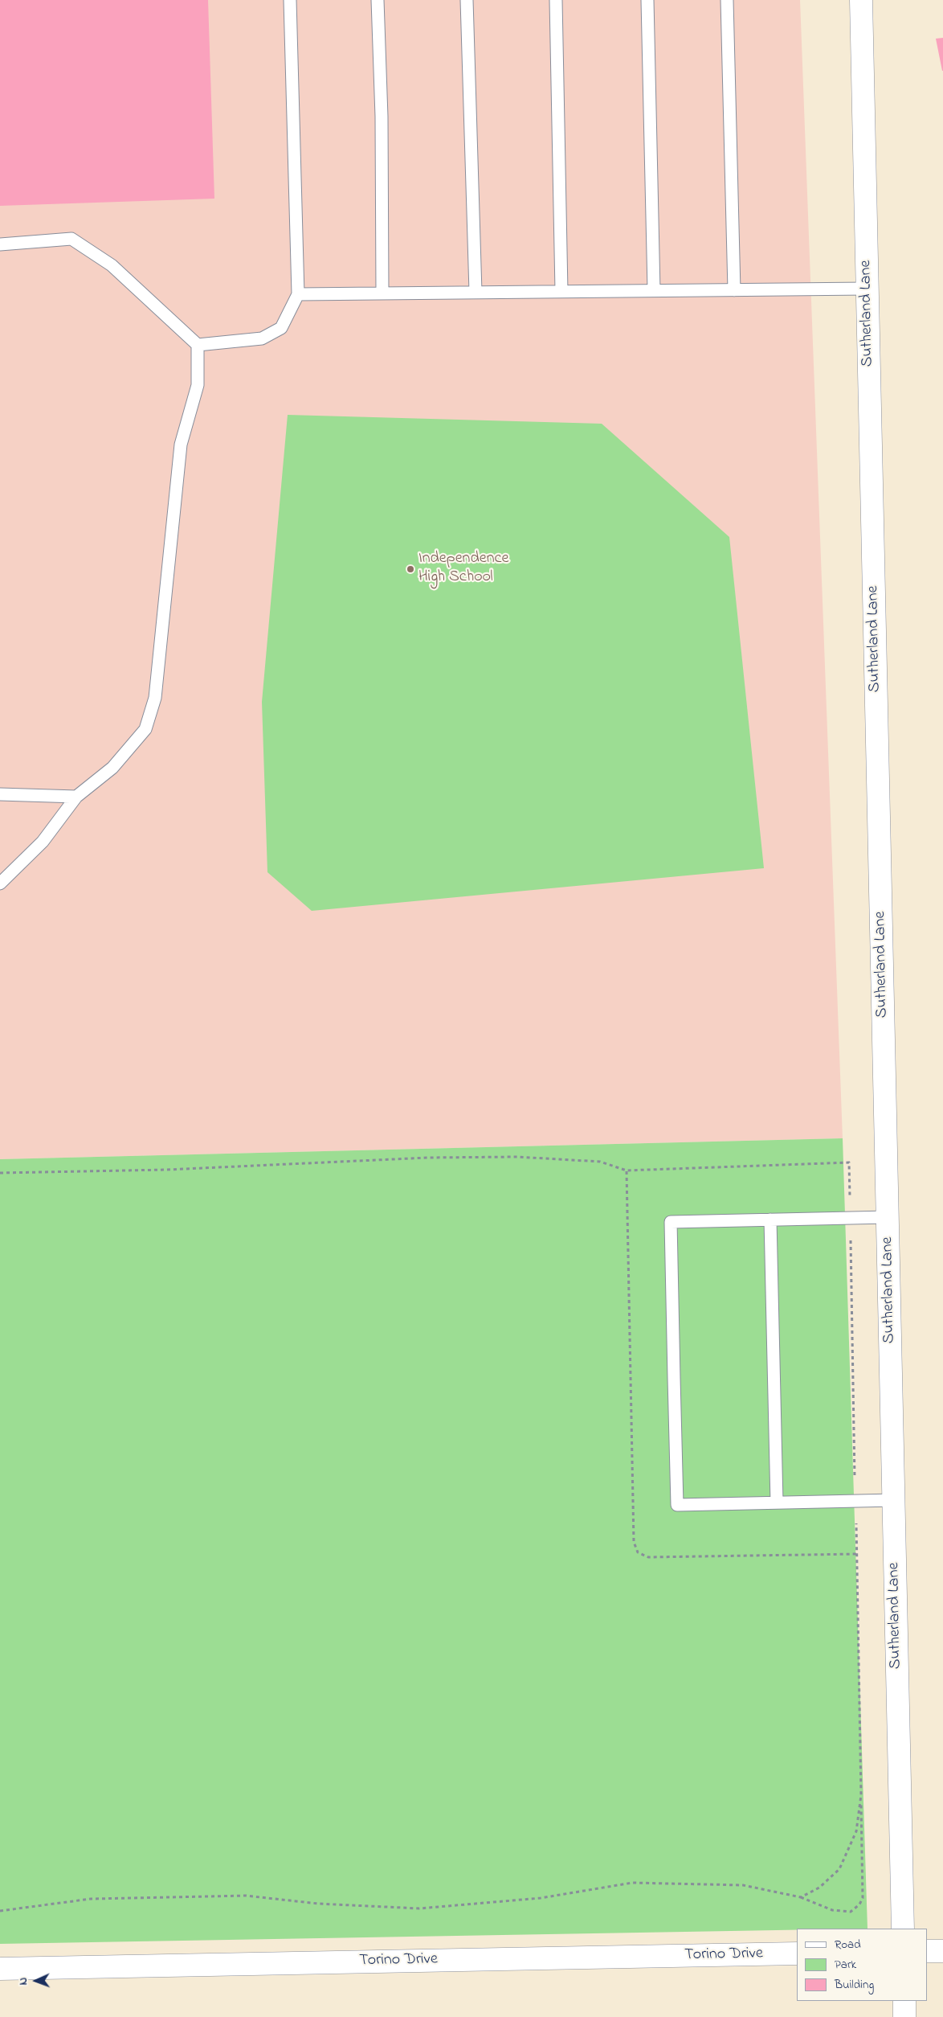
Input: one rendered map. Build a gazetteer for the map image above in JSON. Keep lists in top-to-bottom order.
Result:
{
  "streets": {
    "street": ["Sutherland Lane", "Torino Drive"]
  },
  "places": ["Independence High School"],
  "legend": ["Road", "Park", "Building"],
  "north": "left"
}
